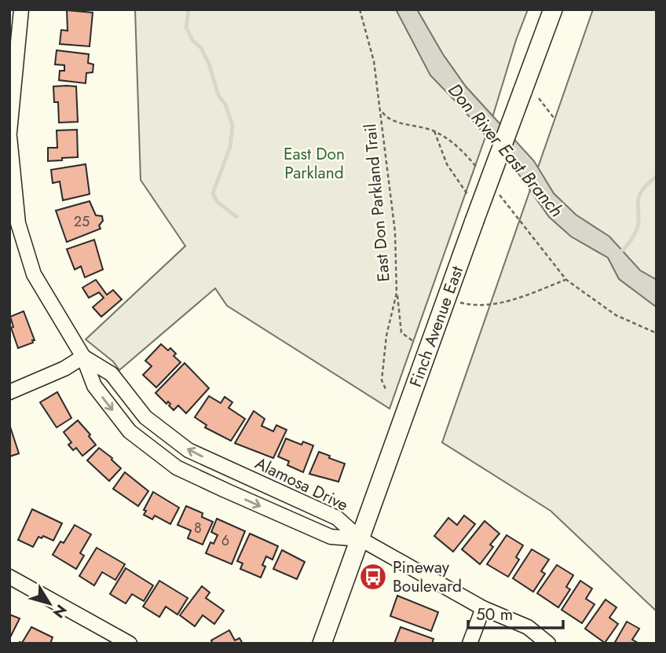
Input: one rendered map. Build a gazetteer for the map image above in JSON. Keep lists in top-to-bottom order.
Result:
{
  "streets": {
    "main road": ["Finch Avenue East"],
    "street": ["Alamosa Drive"],
    "path": ["East Don Parkland Trail"]
  },
  "crossings": [
    ["East Don Parkland Trail", "Finch Avenue East"],
    ["Finch Avenue East", "Alamosa Drive"]
  ],
  "water": ["Don River East Branch"],
  "parks": ["East Don Parkland"],
  "places": {
    "bus stop": ["Pineway Boulevard"]
  },
  "house_numbers": ["25", "8", "6"],
  "scale_bar": "50 m",
  "north": "bottom right"
}
